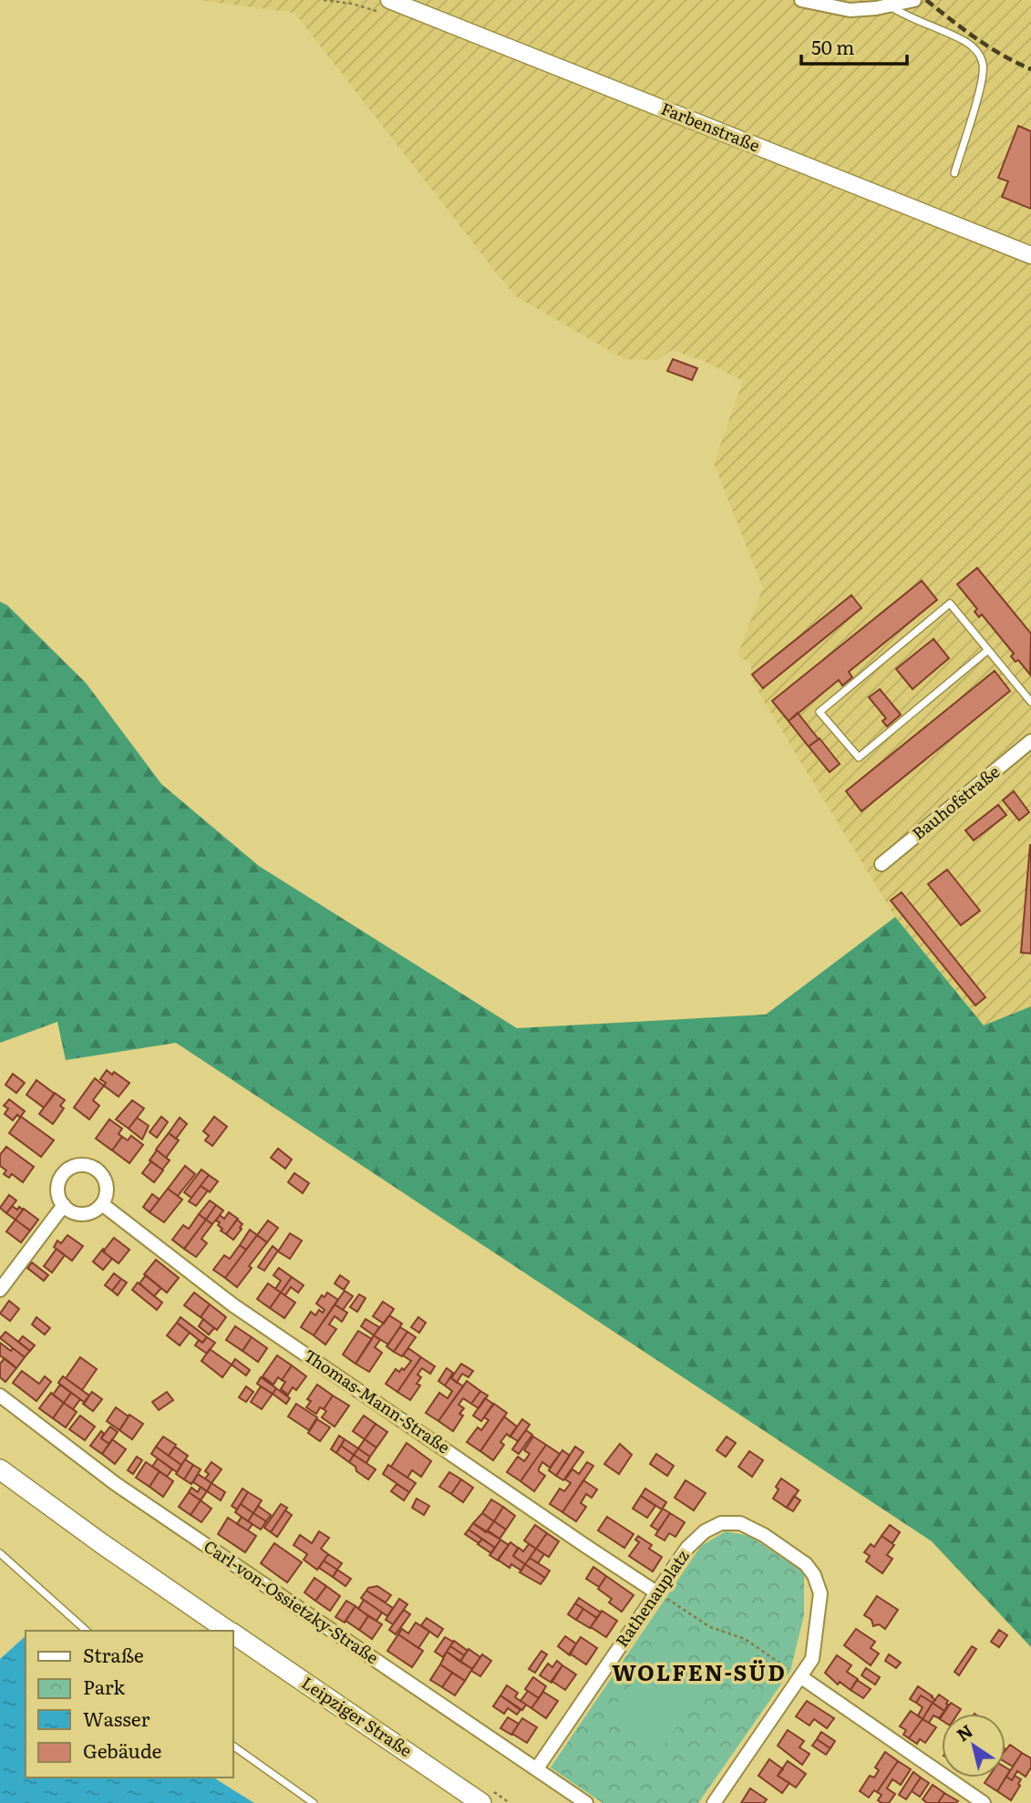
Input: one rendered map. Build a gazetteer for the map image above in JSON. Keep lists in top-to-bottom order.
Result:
{
  "streets": {
    "main road": ["Leipziger Straße"],
    "street": [
      "Farbenstraße",
      "Bauhofstraße",
      "Thomas-Mann-Straße",
      "Rathenauplatz",
      "Carl-von-Ossietzky-Straße"
    ]
  },
  "crossings": [
    ["Thomas-Mann-Straße", "Rathenauplatz"],
    ["Rathenauplatz", "Carl-von-Ossietzky-Straße"]
  ],
  "districts": ["WOLFEN-SÜD"],
  "legend": [
    "Straße",
    "Park",
    "Wasser",
    "Gebäude"
  ],
  "scale_bar": "50 m",
  "north": "top left"
}
